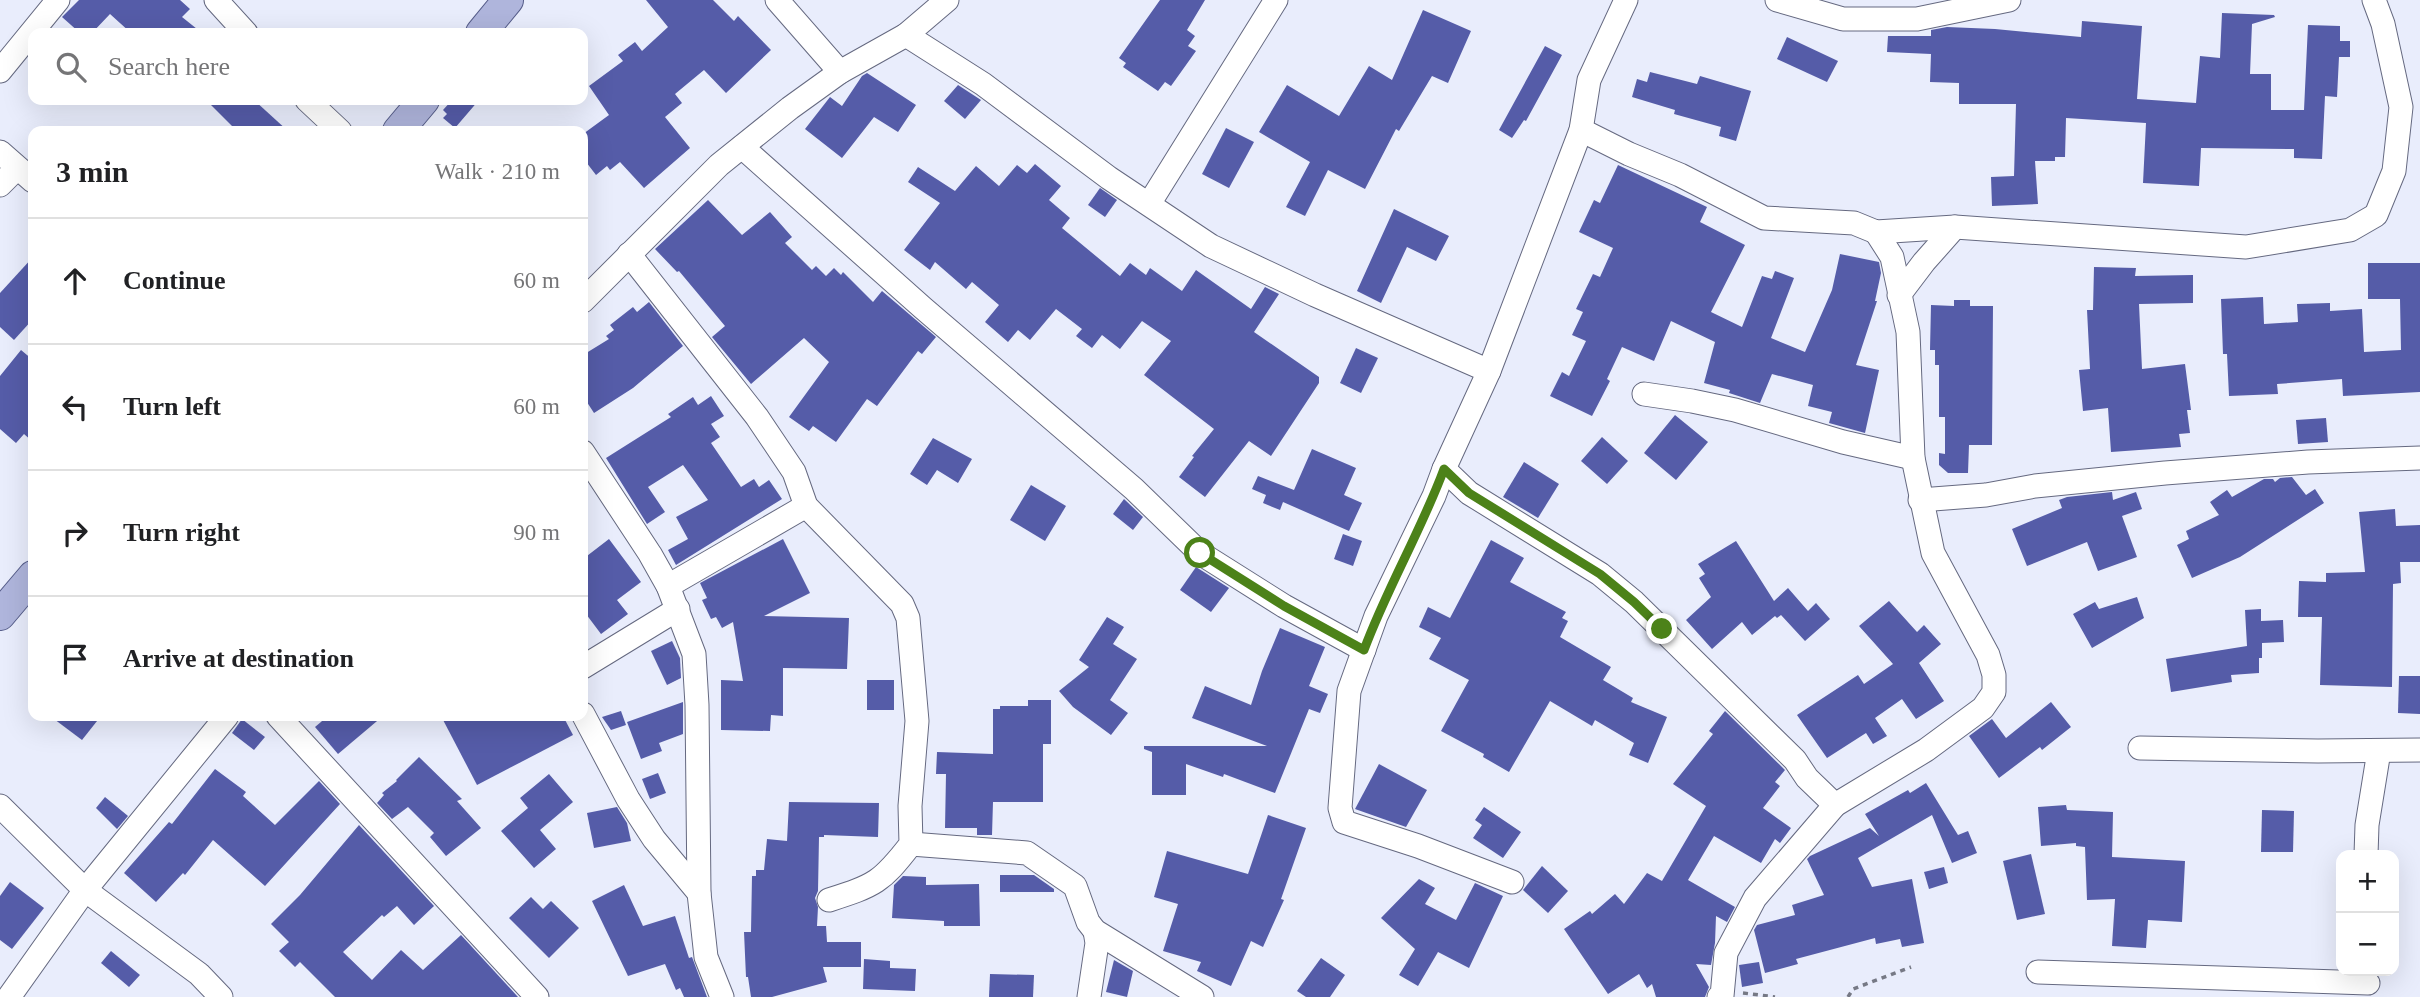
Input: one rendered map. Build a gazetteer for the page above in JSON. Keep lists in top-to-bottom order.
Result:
{
  "page": {
    "search": "Search here",
    "heading": ["3 min", "Walk · 210 m"],
    "list": [
      ["Continue", "60 m"],
      ["Turn left", "60 m"],
      ["Turn right", "90 m"],
      "Arrive at destination"
    ],
    "map_buttons": ["+", "−"]
  }
}
